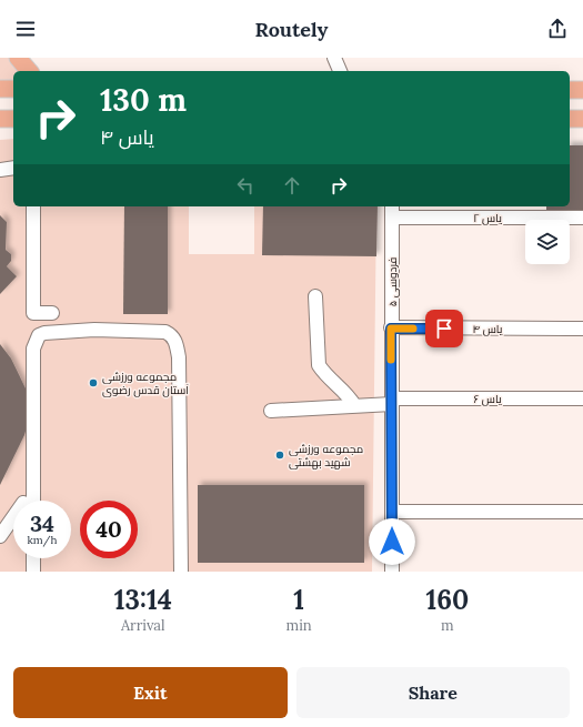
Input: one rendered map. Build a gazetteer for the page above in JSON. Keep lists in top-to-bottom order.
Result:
{
  "streets": {
    "street": [
      "یاس ۲",
      "فردوسی ۵",
      "یاس ۴",
      "یاس ۶"
    ]
  },
  "crossings": [
    ["یاس ۲", "فردوسی ۵"],
    ["فردوسی ۵", "یاس ۴"],
    ["فردوسی ۵", "یاس ۶"]
  ],
  "places": ["مجموعه ورزشی آستان قدس رضوی", "مجموعه ورزشی شهید بهشتی"],
  "page": {
    "header": "Routely",
    "turn": ["130 m", "یاس ۴"],
    "speed": "34 km/h",
    "limit": "40",
    "eta": [
      "13:14",
      "Arrival",
      "1",
      "min",
      "160",
      "m"
    ],
    "buttons": ["Exit", "Share"]
  }
}
